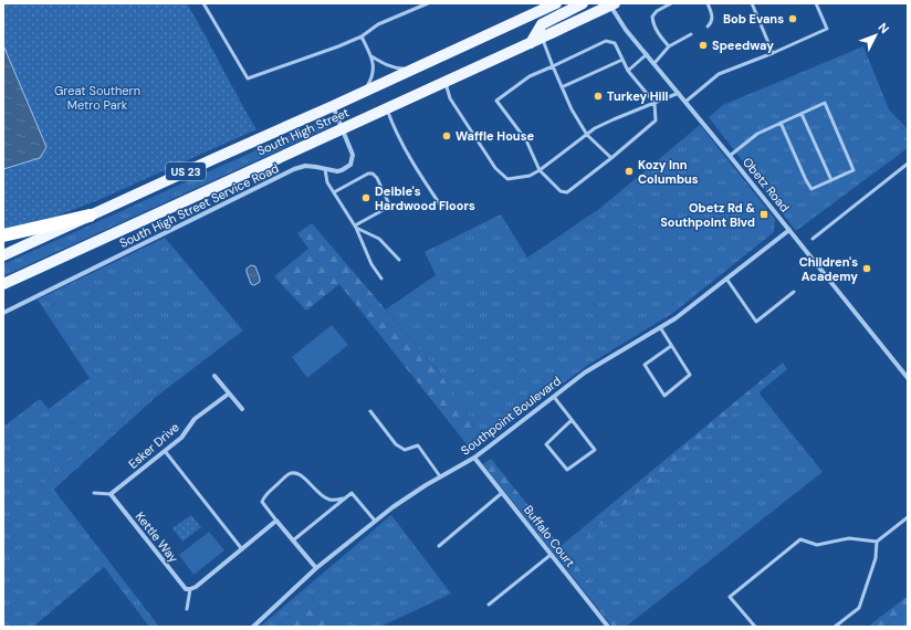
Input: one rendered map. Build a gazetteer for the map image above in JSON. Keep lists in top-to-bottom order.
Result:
{
  "streets": {
    "main road": ["South High Street", "US 23"],
    "street": [
      "Obetz Road",
      "South High Street Service Road",
      "Southpoint Boulevard",
      "Esker Drive",
      "Buffalo Court",
      "Kettle Way"
    ]
  },
  "crossings": [
    ["South High Street", "Obetz Road"],
    ["South High Street", "South High Street Service Road"],
    ["Obetz Road", "Southpoint Boulevard"],
    ["Southpoint Boulevard", "Buffalo Court"],
    ["Esker Drive", "Kettle Way"]
  ],
  "parks": ["Great Southern Metro Park"],
  "places": {
    "other": [
      "Bob Evans",
      "Speedway",
      "Turkey Hill",
      "Waffle House",
      "Kozy Inn Columbus",
      "Deible's Hardwood Floors",
      "Children's Academy"
    ],
    "transit": ["Obetz Rd & Southpoint Blvd"]
  },
  "north": "top right"
}
